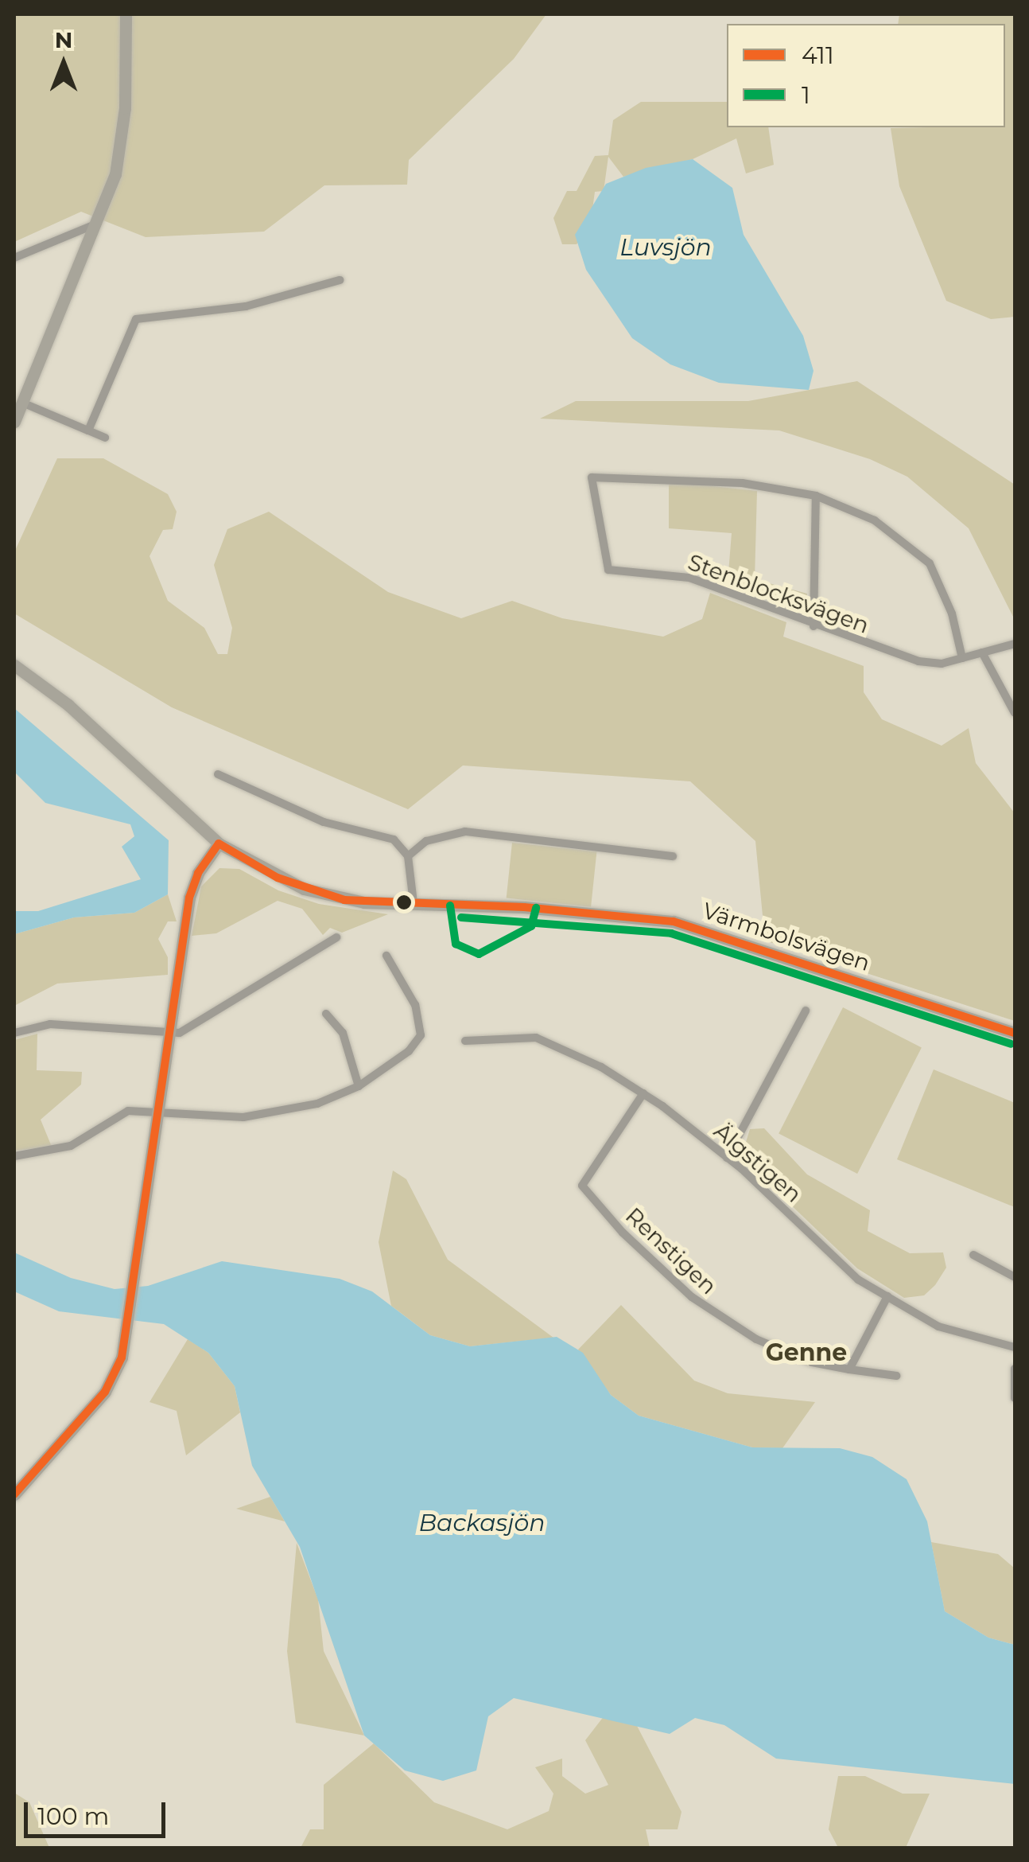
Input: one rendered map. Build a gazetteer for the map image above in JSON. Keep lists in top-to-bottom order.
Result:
{
  "streets": {
    "street": [
      "Stenblocksvägen",
      "Värmbolsvägen",
      "Älgstigen",
      "Renstigen"
    ]
  },
  "crossings": [
    ["Älgstigen", "Renstigen"]
  ],
  "districts": ["Genne"],
  "water": ["Luvsjön", "Backasjön"],
  "lines": ["transit line 411", "transit line 1"],
  "legend": ["411", "1"],
  "scale_bar": "100 m",
  "north": "top"
}
